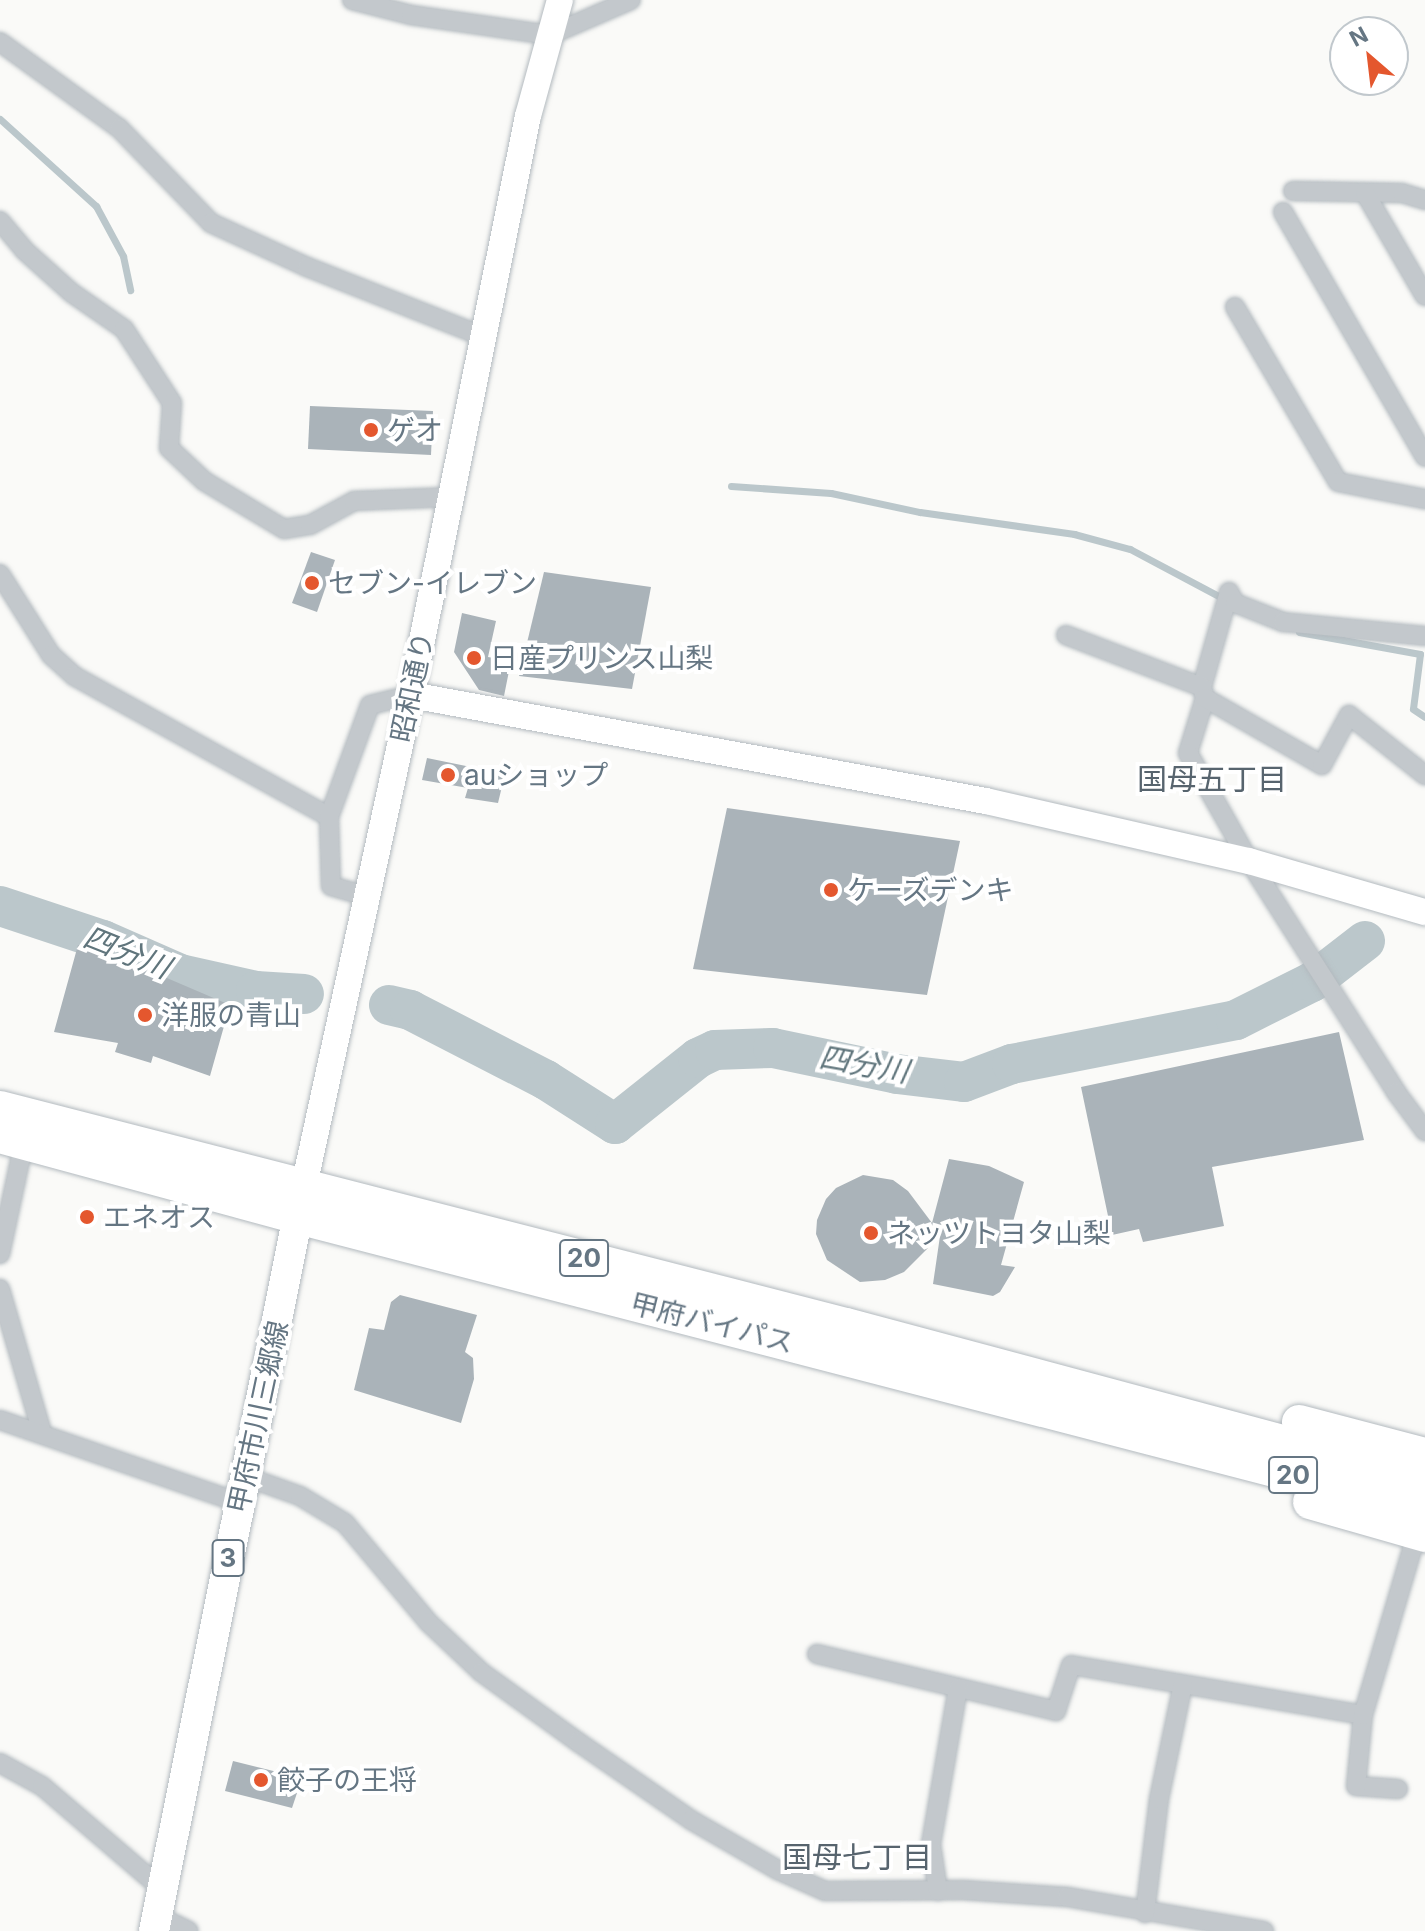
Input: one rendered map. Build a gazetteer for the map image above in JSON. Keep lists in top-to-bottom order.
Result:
{
  "streets": {
    "highway": ["20", "甲府バイパス"],
    "main road": ["甲府市川三郷線", "3"],
    "street": ["昭和通り"]
  },
  "crossings": [
    ["昭和通り", "甲府バイパス"],
    ["昭和通り", "甲府市川三郷線"],
    ["甲府バイパス", "甲府市川三郷線"]
  ],
  "districts": ["国母五丁目", "国母七丁目"],
  "water": ["四分川"],
  "places": [
    "ゲオ",
    "セブン-イレブン",
    "日産プリンス山梨",
    "auショップ",
    "ケーズデンキ",
    "洋服の青山",
    "エネオス",
    "ネッツトヨタ山梨",
    "餃子の王将"
  ],
  "north": "top left"
}
